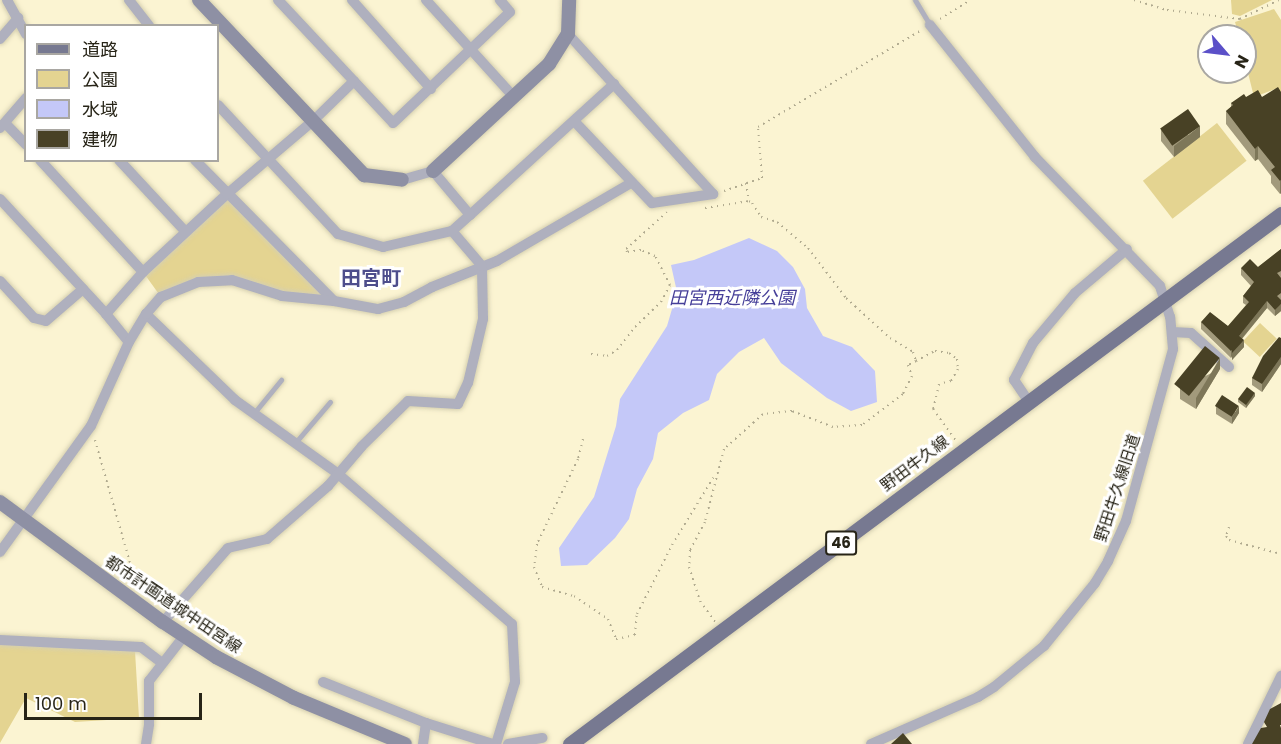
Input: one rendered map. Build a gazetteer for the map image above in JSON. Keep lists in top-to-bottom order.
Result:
{
  "streets": {
    "main road": ["野田牛久線", "46"],
    "street": ["野田牛久線旧道", "都市計画道城中田宮線"]
  },
  "crossings": [
    ["野田牛久線", "野田牛久線旧道"]
  ],
  "districts": ["田宮町"],
  "water": ["田宮西近隣公園"],
  "legend": [
    "道路",
    "公園",
    "水域",
    "建物"
  ],
  "scale_bar": "100 m",
  "north": "bottom right"
}
